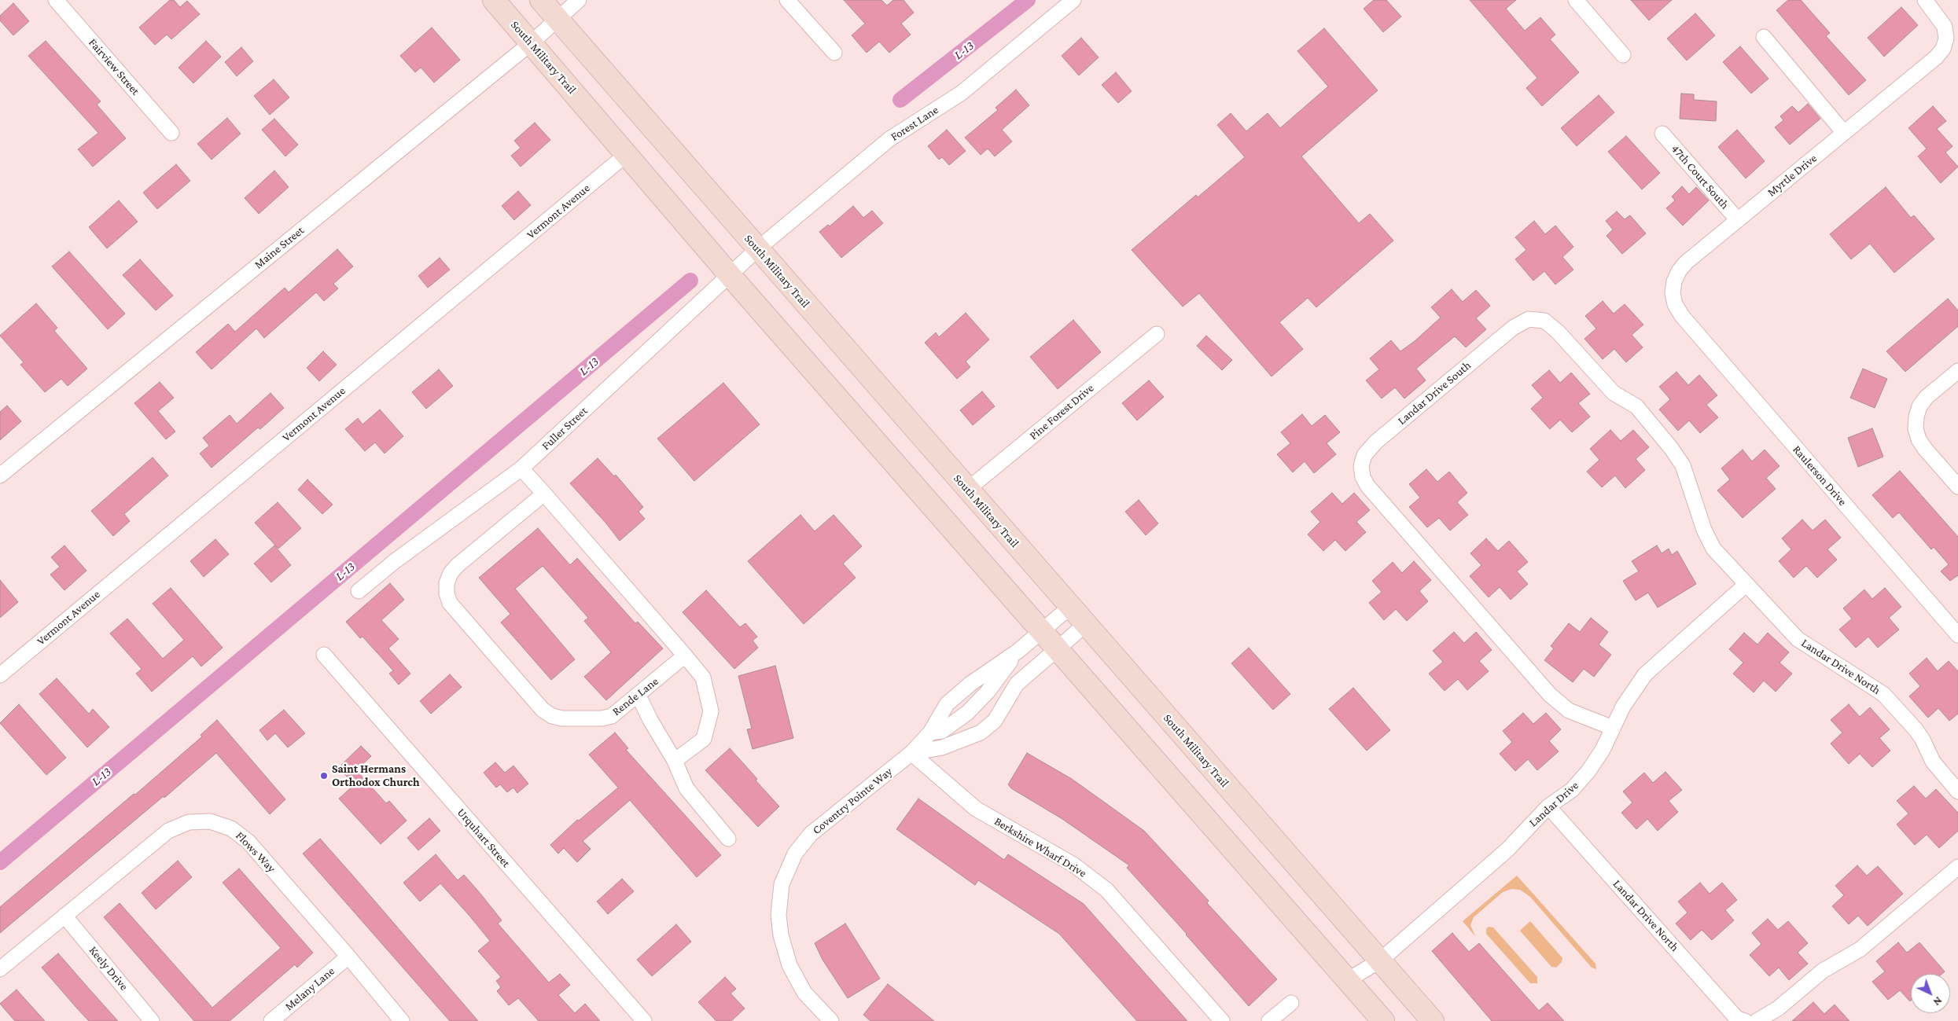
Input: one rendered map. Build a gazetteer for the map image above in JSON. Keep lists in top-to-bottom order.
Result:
{
  "streets": {
    "main road": ["South Military Trail"],
    "street": [
      "Fairview Street",
      "Forest Lane",
      "Myrtle Drive",
      "47th Court South",
      "Vermont Avenue",
      "Maine Street",
      "Landar Drive South",
      "Pine Forest Drive",
      "Fuller Street",
      "Raulerson Drive",
      "Landar Drive North",
      "Rende Lane",
      "Coventry Pointe Way",
      "Landar Drive",
      "Urquhart Street",
      "Berkshire Wharf Drive",
      "Flows Way",
      "Keely Drive",
      "Melany Lane"
    ]
  },
  "crossings": [
    ["South Military Trail", "Forest Lane"],
    ["South Military Trail", "Vermont Avenue"],
    ["South Military Trail", "Maine Street"],
    ["South Military Trail", "Pine Forest Drive"],
    ["South Military Trail", "Fuller Street"],
    ["South Military Trail", "Coventry Pointe Way"],
    ["South Military Trail", "Landar Drive"],
    ["Forest Lane", "Fuller Street"],
    ["Myrtle Drive", "47th Court South"],
    ["Myrtle Drive", "Raulerson Drive"],
    ["Landar Drive South", "Landar Drive North"],
    ["Landar Drive South", "Landar Drive"],
    ["Landar Drive North", "Landar Drive"],
    ["Coventry Pointe Way", "Berkshire Wharf Drive"],
    ["Flows Way", "Keely Drive"],
    ["Flows Way", "Melany Lane"]
  ],
  "water": ["L-13"],
  "places": ["Saint Hermans Orthodox Church"],
  "north": "bottom right"
}
